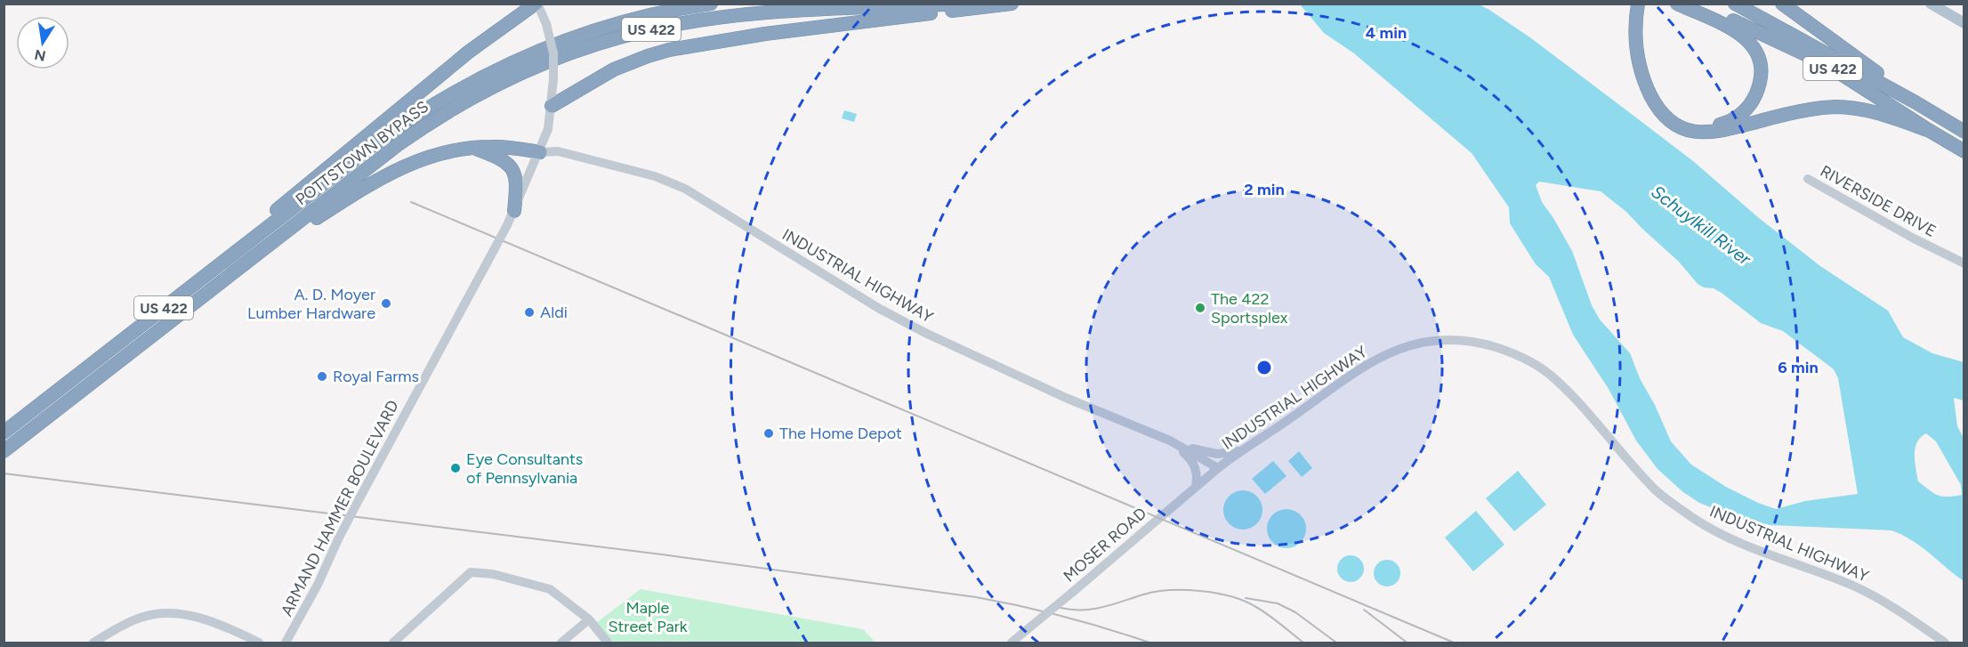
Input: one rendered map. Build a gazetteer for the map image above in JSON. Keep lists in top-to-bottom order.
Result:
{
  "streets": {
    "highway": ["US 422", "POTTSTOWN BYPASS"],
    "street": [
      "RIVERSIDE DRIVE",
      "INDUSTRIAL HIGHWAY",
      "ARMAND HAMMER BOULEVARD",
      "MOSER ROAD"
    ]
  },
  "crossings": [
    ["US 422", "POTTSTOWN BYPASS"],
    ["INDUSTRIAL HIGHWAY", "ARMAND HAMMER BOULEVARD"],
    ["INDUSTRIAL HIGHWAY", "MOSER ROAD"]
  ],
  "water": ["Schuylkill River"],
  "parks": ["Maple Street Park"],
  "places": [
    "A. D. Moyer Lumber Hardware",
    "The 422 Sportsplex",
    "Aldi",
    "Royal Farms",
    "The Home Depot",
    "Eye Consultants of Pennsylvania"
  ],
  "north": "bottom",
  "rings": ["4 min", "2 min", "6 min"]
}
